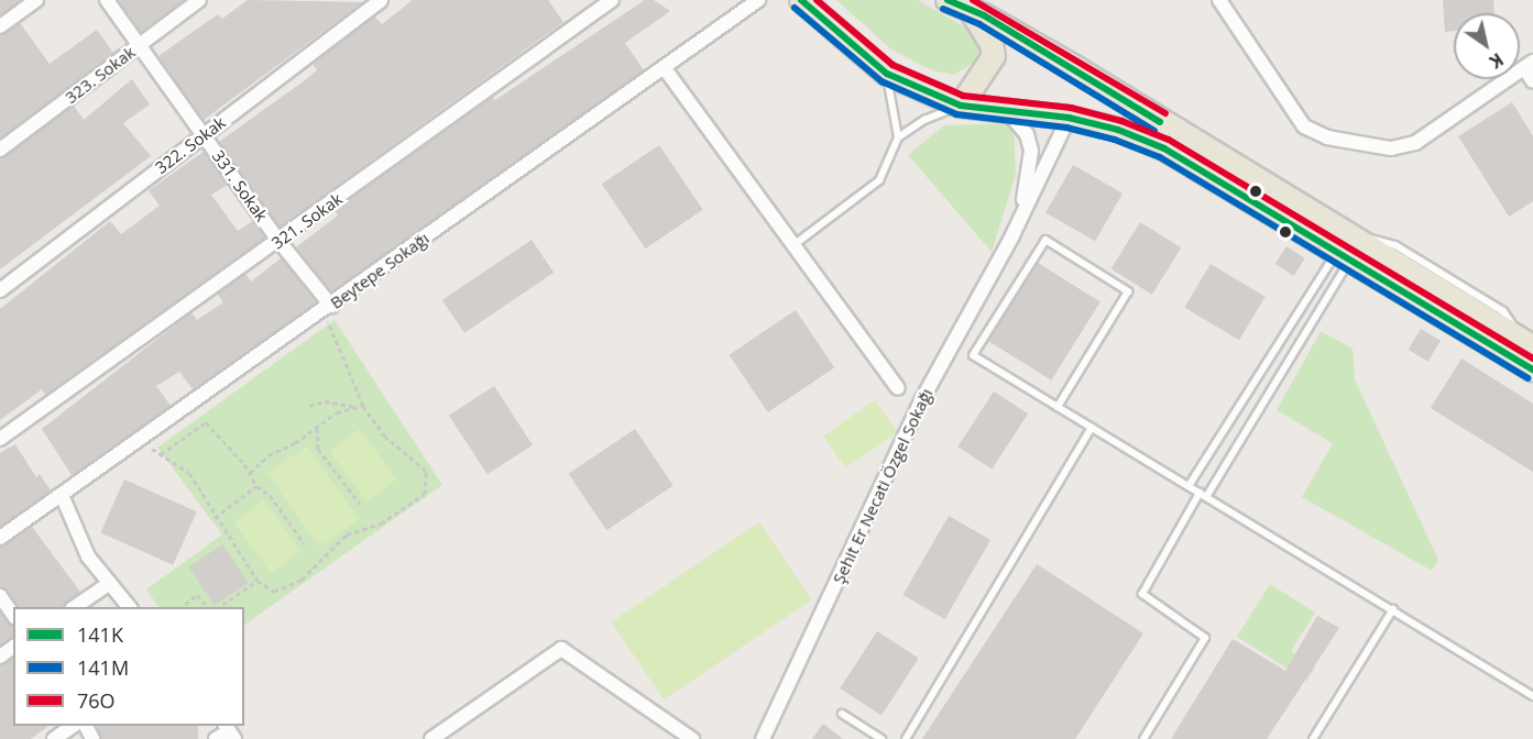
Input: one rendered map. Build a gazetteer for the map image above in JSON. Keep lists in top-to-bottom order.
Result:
{
  "streets": {
    "street": [
      "323. Sokak",
      "322. Sokak",
      "331. Sokak",
      "321. Sokak",
      "Beytepe Sokağı",
      "Şehit Er Necati Özgel Sokağı"
    ]
  },
  "crossings": [
    ["323. Sokak", "331. Sokak"],
    ["322. Sokak", "331. Sokak"],
    ["331. Sokak", "321. Sokak"],
    ["331. Sokak", "Beytepe Sokağı"]
  ],
  "lines": ["transit line 141K", "transit line 76O", "transit line 141M"],
  "legend": ["141K", "141M", "76O"],
  "north": "bottom right"
}
